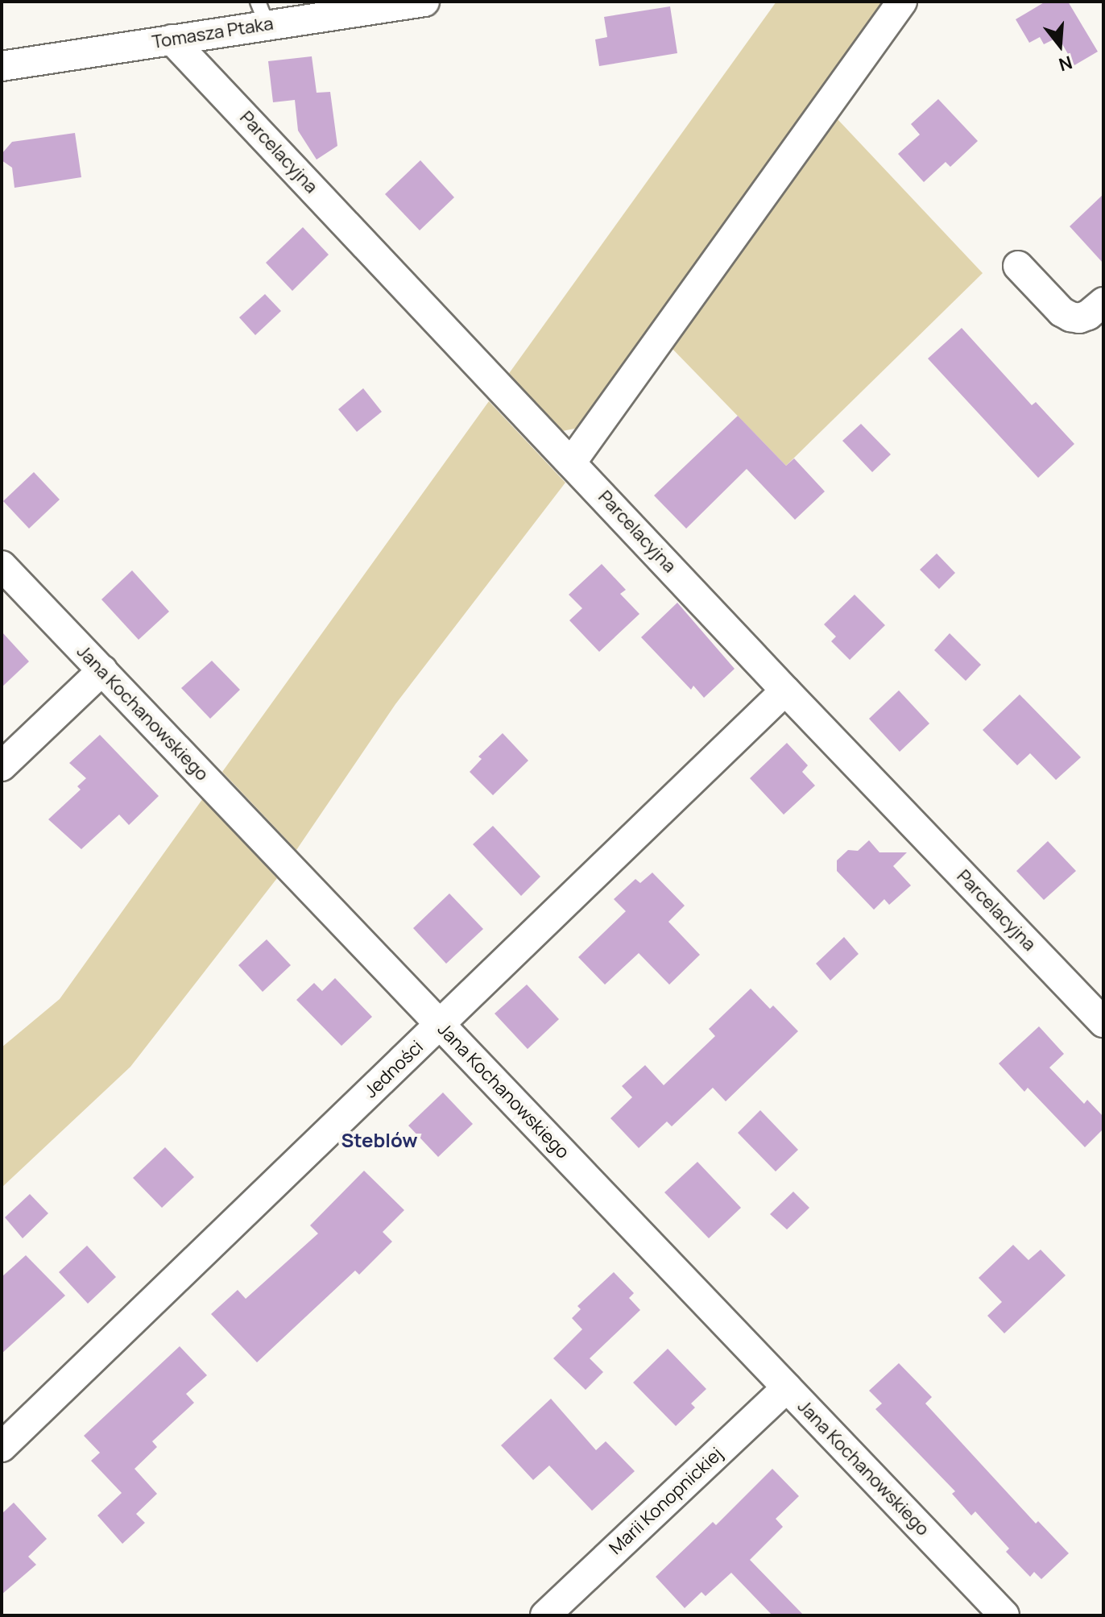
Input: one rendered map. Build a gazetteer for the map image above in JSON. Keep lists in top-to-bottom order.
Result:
{
  "streets": {
    "street": [
      "Tomasza Ptaka",
      "Parcelacyjna",
      "Jana Kochanowskiego",
      "Jedności",
      "Marii Konopnickiej"
    ]
  },
  "crossings": [
    ["Tomasza Ptaka", "Parcelacyjna"],
    ["Parcelacyjna", "Jedności"],
    ["Jana Kochanowskiego", "Jedności"],
    ["Jana Kochanowskiego", "Marii Konopnickiej"]
  ],
  "districts": ["Steblów"],
  "north": "bottom"
}
